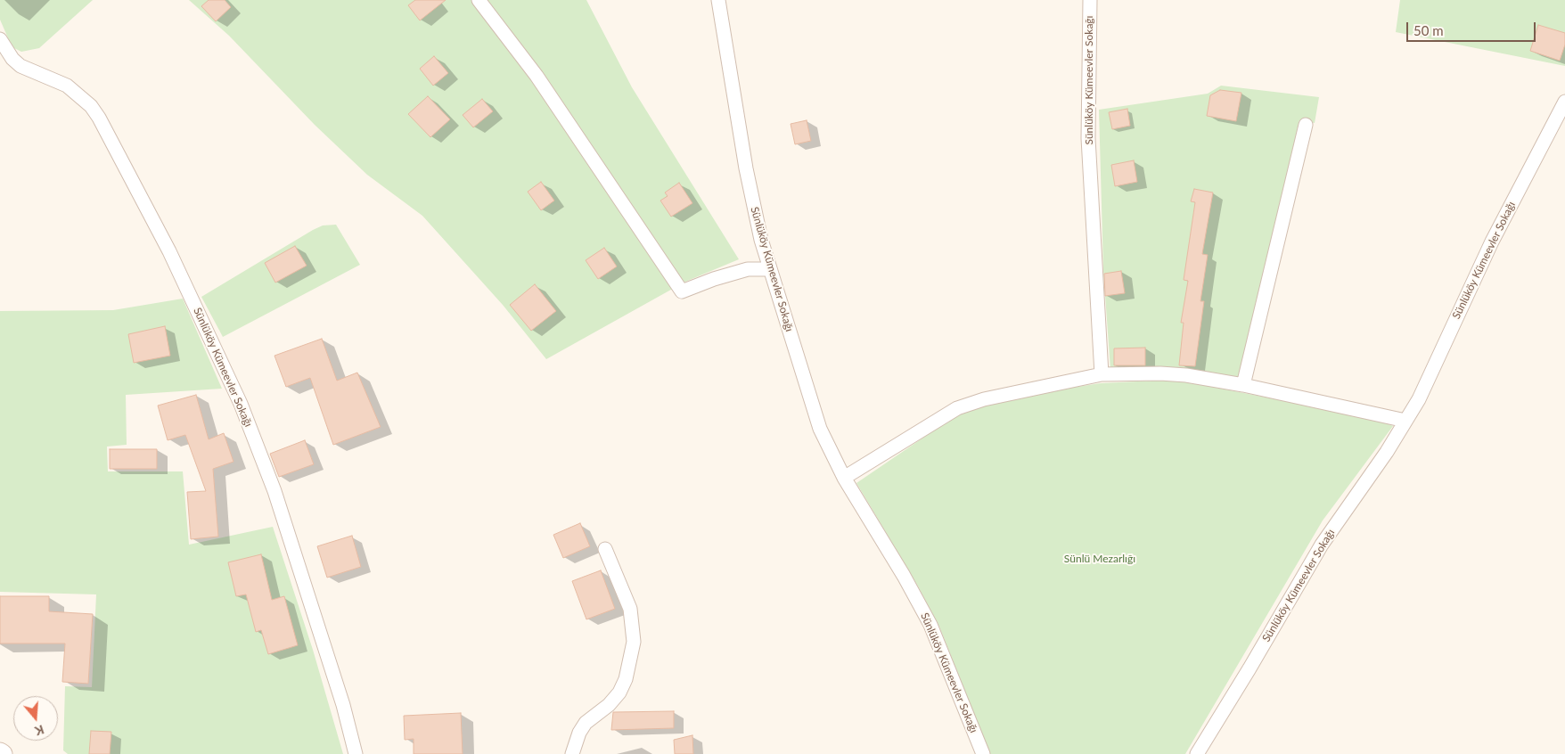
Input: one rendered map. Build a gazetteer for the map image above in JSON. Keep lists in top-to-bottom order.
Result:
{
  "streets": {
    "street": ["Sünlüköy Kümeevler Sokağı"]
  },
  "parks": ["Sünlü Mezarlığı"],
  "scale_bar": "50 m",
  "north": "bottom"
}
